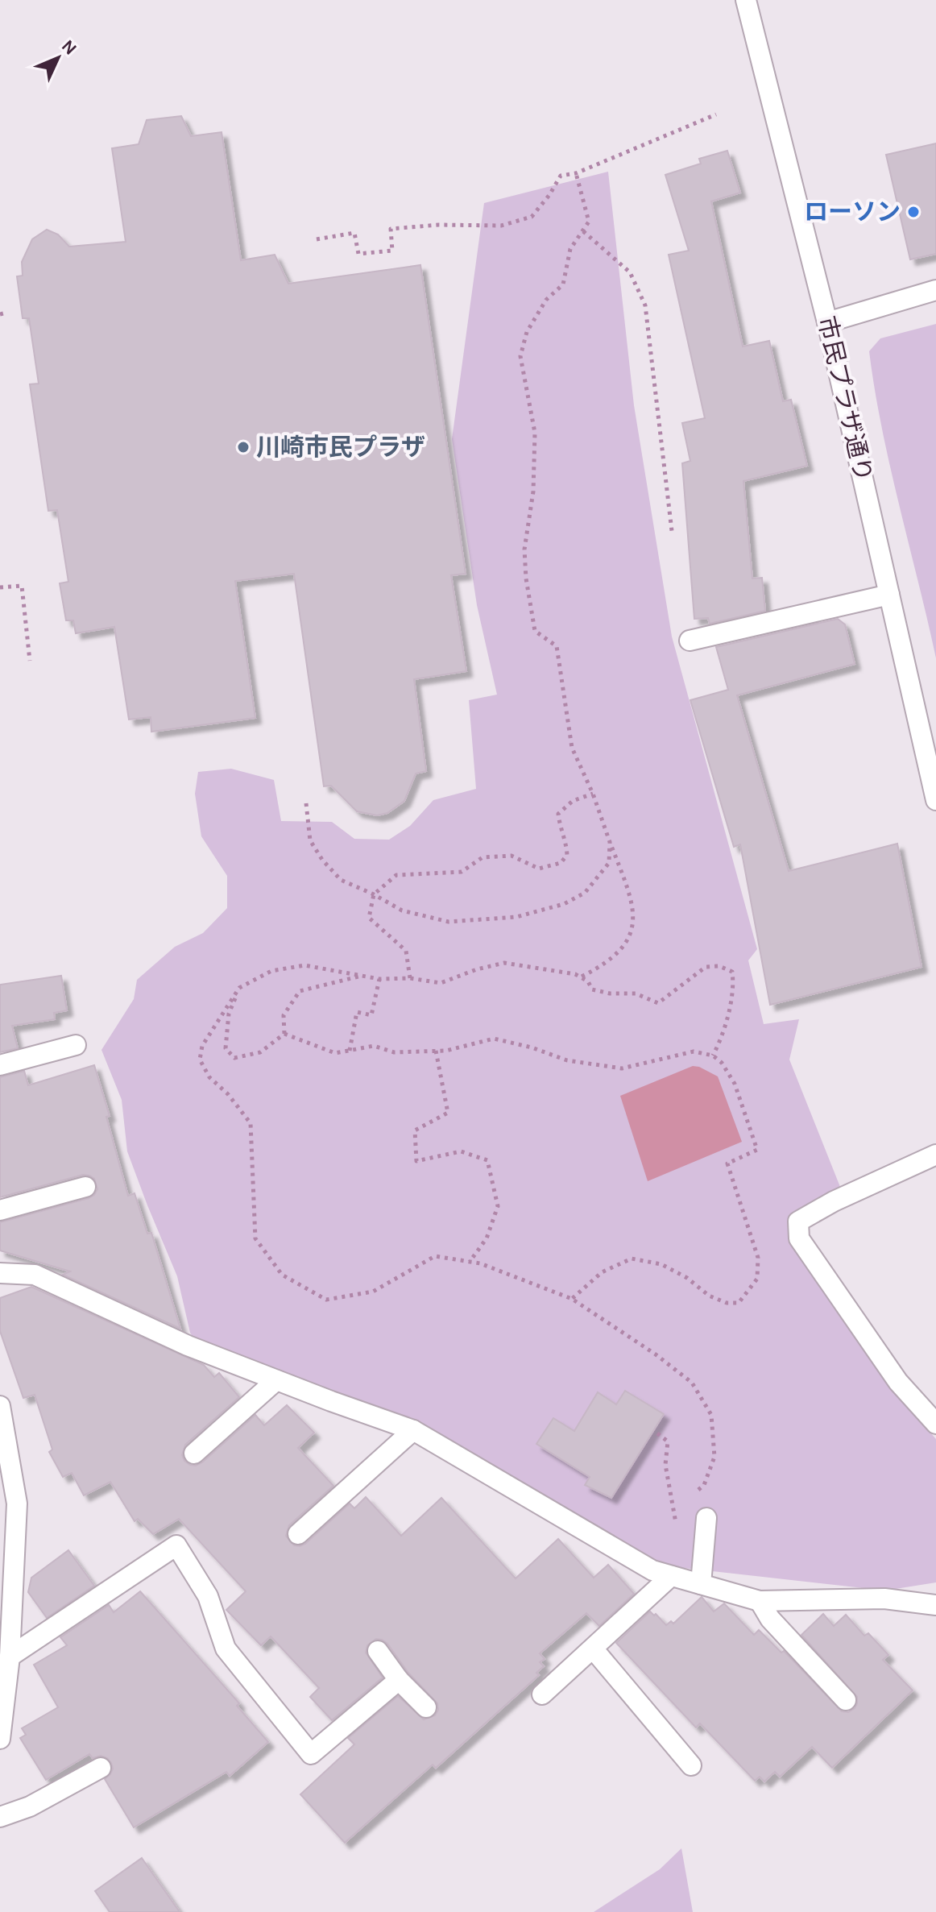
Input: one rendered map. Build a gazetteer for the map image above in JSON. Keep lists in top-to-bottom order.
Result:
{
  "streets": {
    "street": ["市民プラザ通り"]
  },
  "places": ["ローソン", "川崎市民プラザ"],
  "north": "top right"
}
